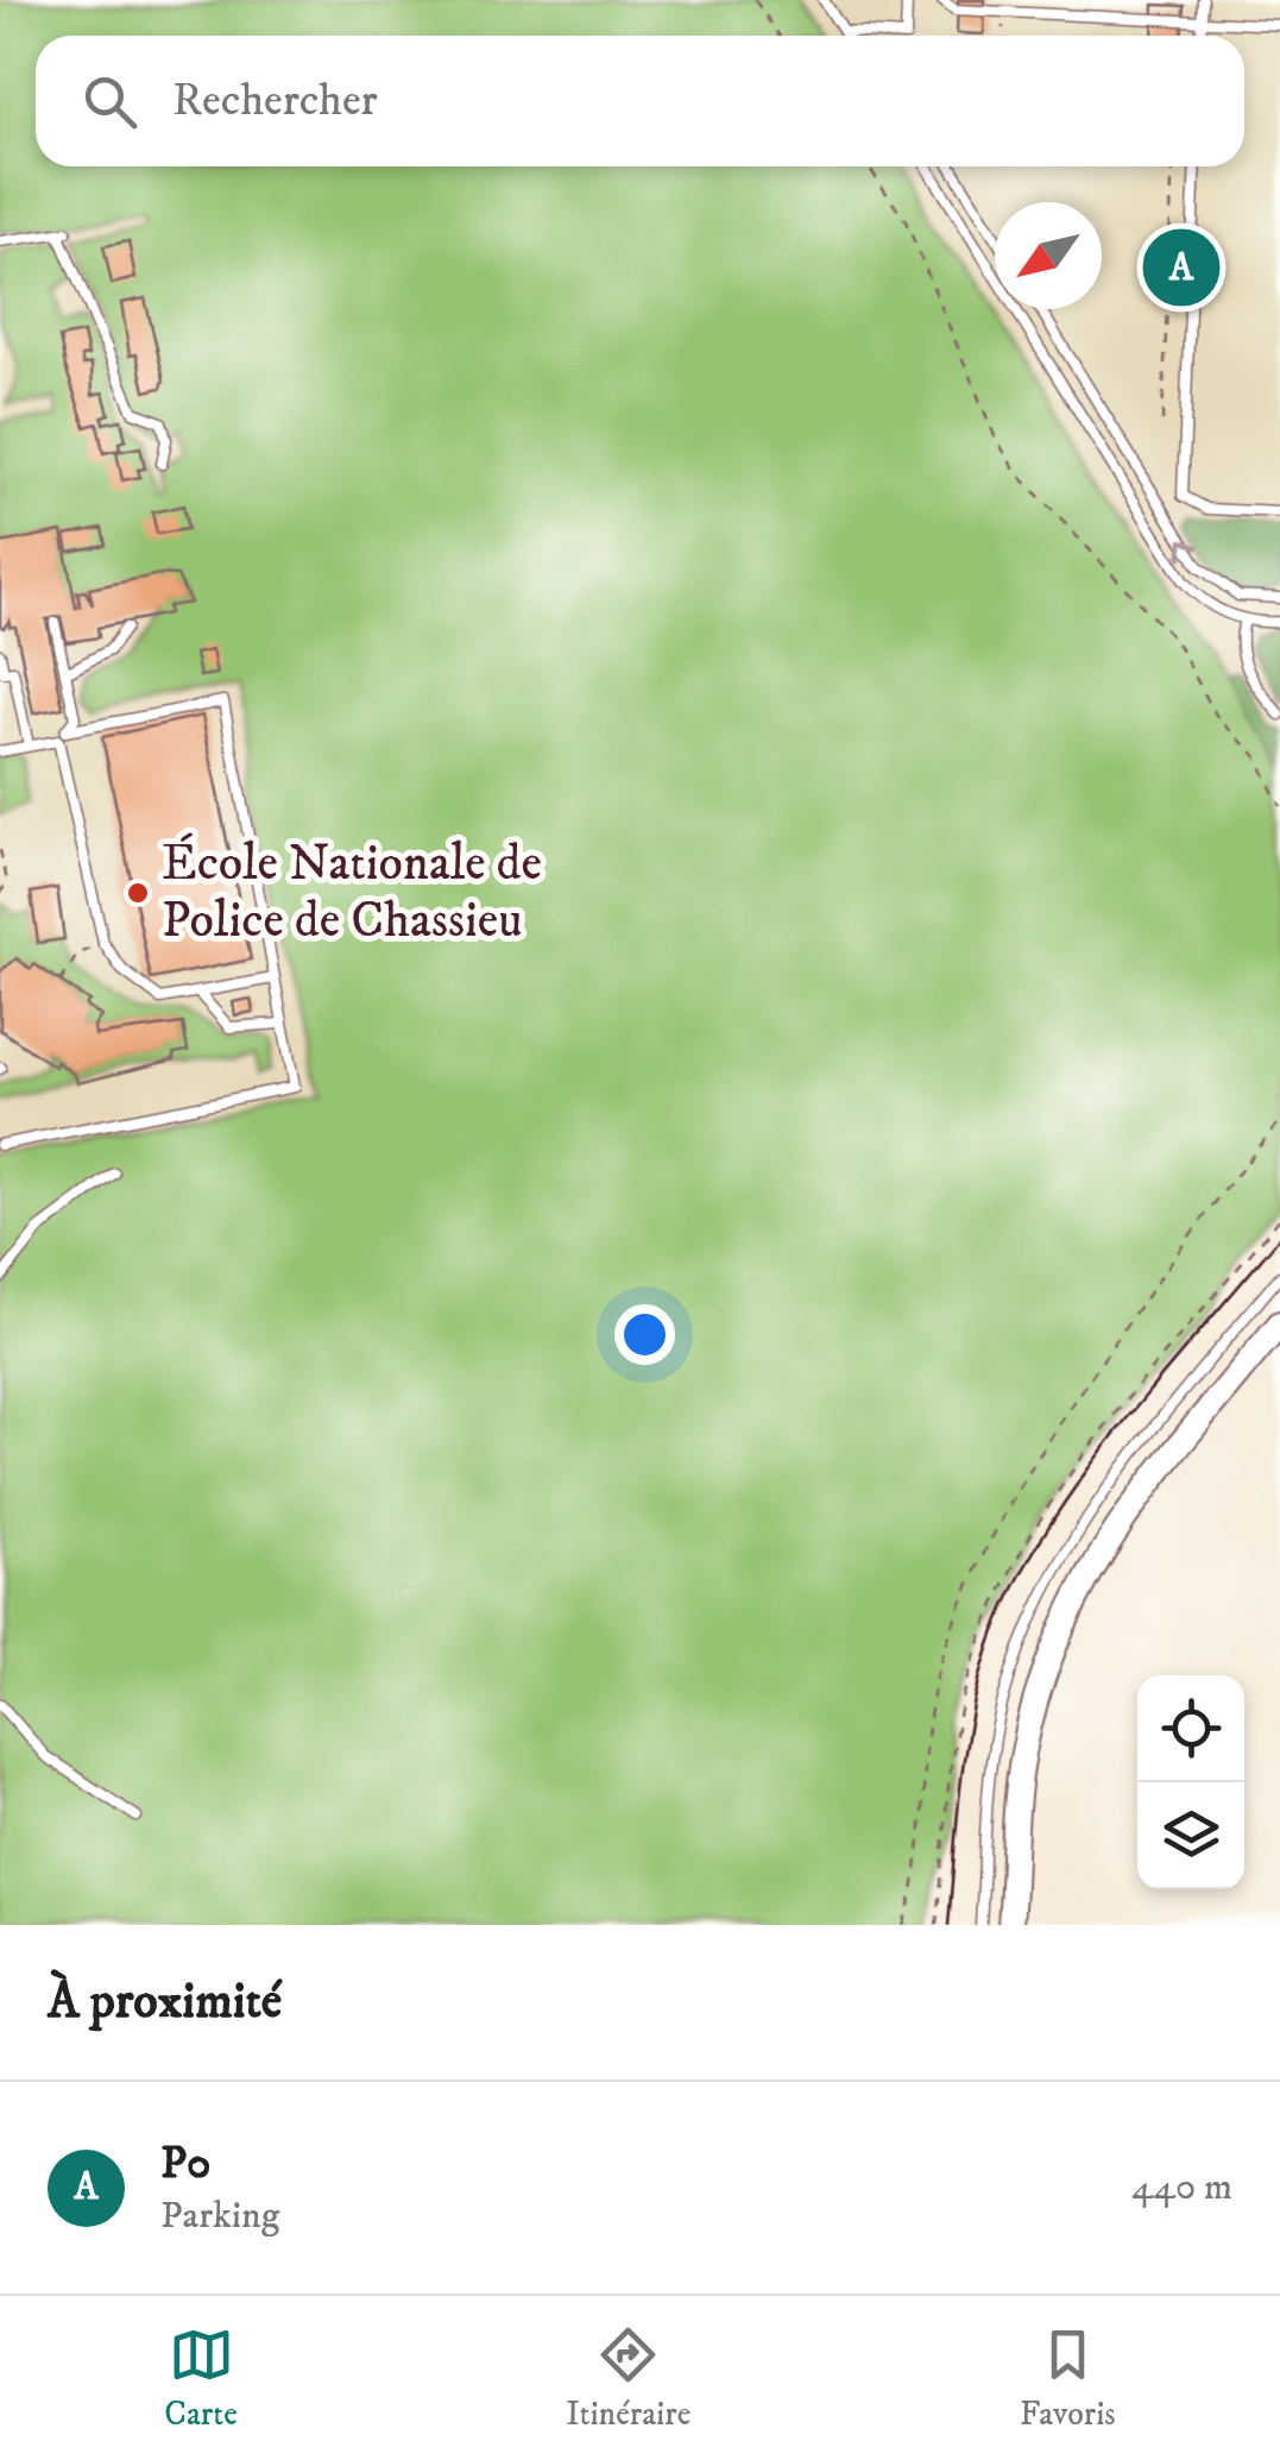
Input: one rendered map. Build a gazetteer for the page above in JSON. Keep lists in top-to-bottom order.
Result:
{
  "places": ["École Nationale de Police de Chassieu"],
  "north": "bottom left",
  "page": {
    "search": "Rechercher",
    "pins": "A",
    "heading": "À proximité",
    "list": [
      {
        "mark": "A",
        "name": "P0",
        "note": "Parking",
        "value": "440 m"
      }
    ],
    "nav": ["Carte", "Itinéraire", "Favoris"]
  }
}
